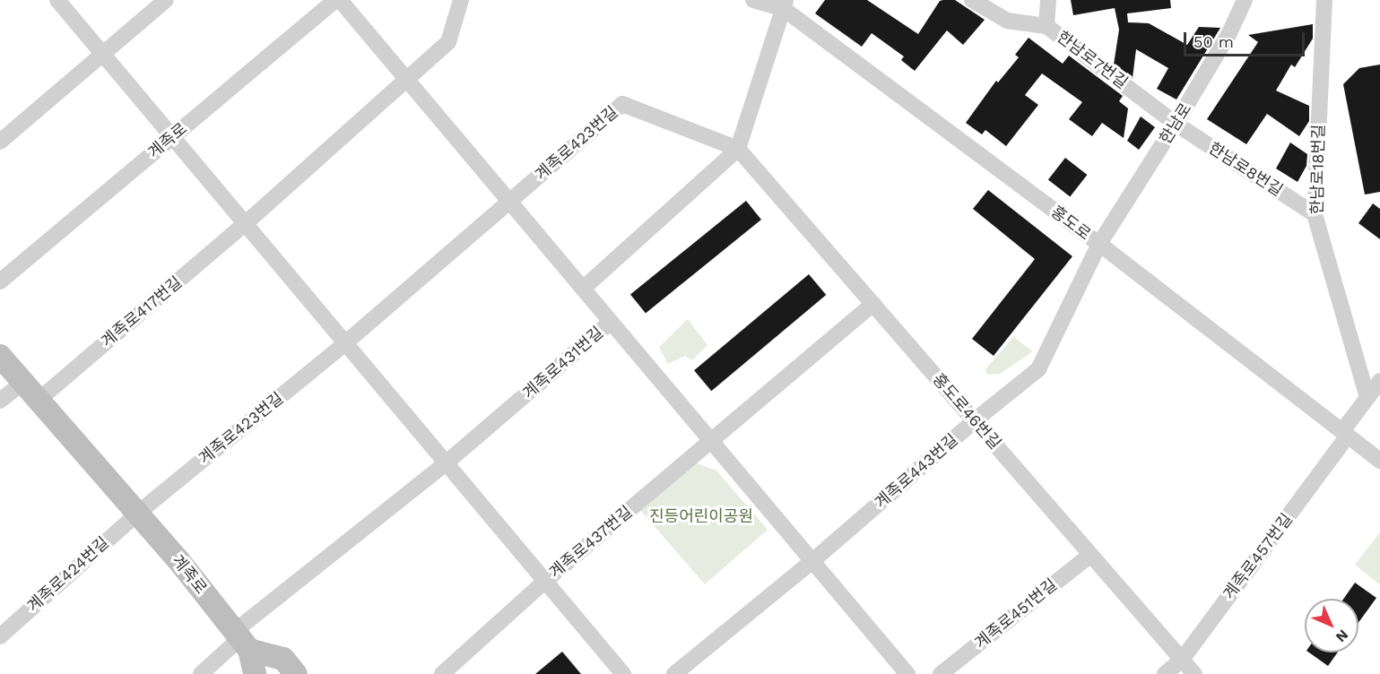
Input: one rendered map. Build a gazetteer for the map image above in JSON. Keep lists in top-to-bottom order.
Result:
{
  "streets": {
    "main road": ["계족로"],
    "street": [
      "한남로7번길",
      "한남로",
      "계족로423번길",
      "한남로8번길",
      "한남로18번길",
      "홍도로",
      "계족로417번길",
      "계족로431번길",
      "홍도로46번길",
      "계족로443번길",
      "계족로437번길",
      "계족로457번길",
      "계족로424번길",
      "계족로451번길"
    ]
  },
  "crossings": [
    ["한남로7번길", "한남로"],
    ["한남로7번길", "한남로8번길"],
    ["한남로", "한남로8번길"],
    ["한남로", "홍도로"],
    ["한남로", "계족로443번길"],
    ["계족로", "계족로423번길"],
    ["계족로", "계족로417번길"],
    ["계족로", "계족로431번길"],
    ["계족로", "계족로424번길"],
    ["계족로423번길", "홍도로46번길"],
    ["계족로423번길", "계족로424번길"],
    ["한남로8번길", "한남로18번길"],
    ["한남로18번길", "계족로457번길"],
    ["홍도로", "계족로443번길"],
    ["홍도로", "계족로457번길"],
    ["계족로431번길", "계족로437번길"],
    ["홍도로46번길", "계족로443번길"],
    ["홍도로46번길", "계족로437번길"],
    ["홍도로46번길", "계족로457번길"],
    ["홍도로46번길", "계족로451번길"]
  ],
  "parks": ["진등어린이공원"],
  "scale_bar": "50 m",
  "north": "bottom right"
}
